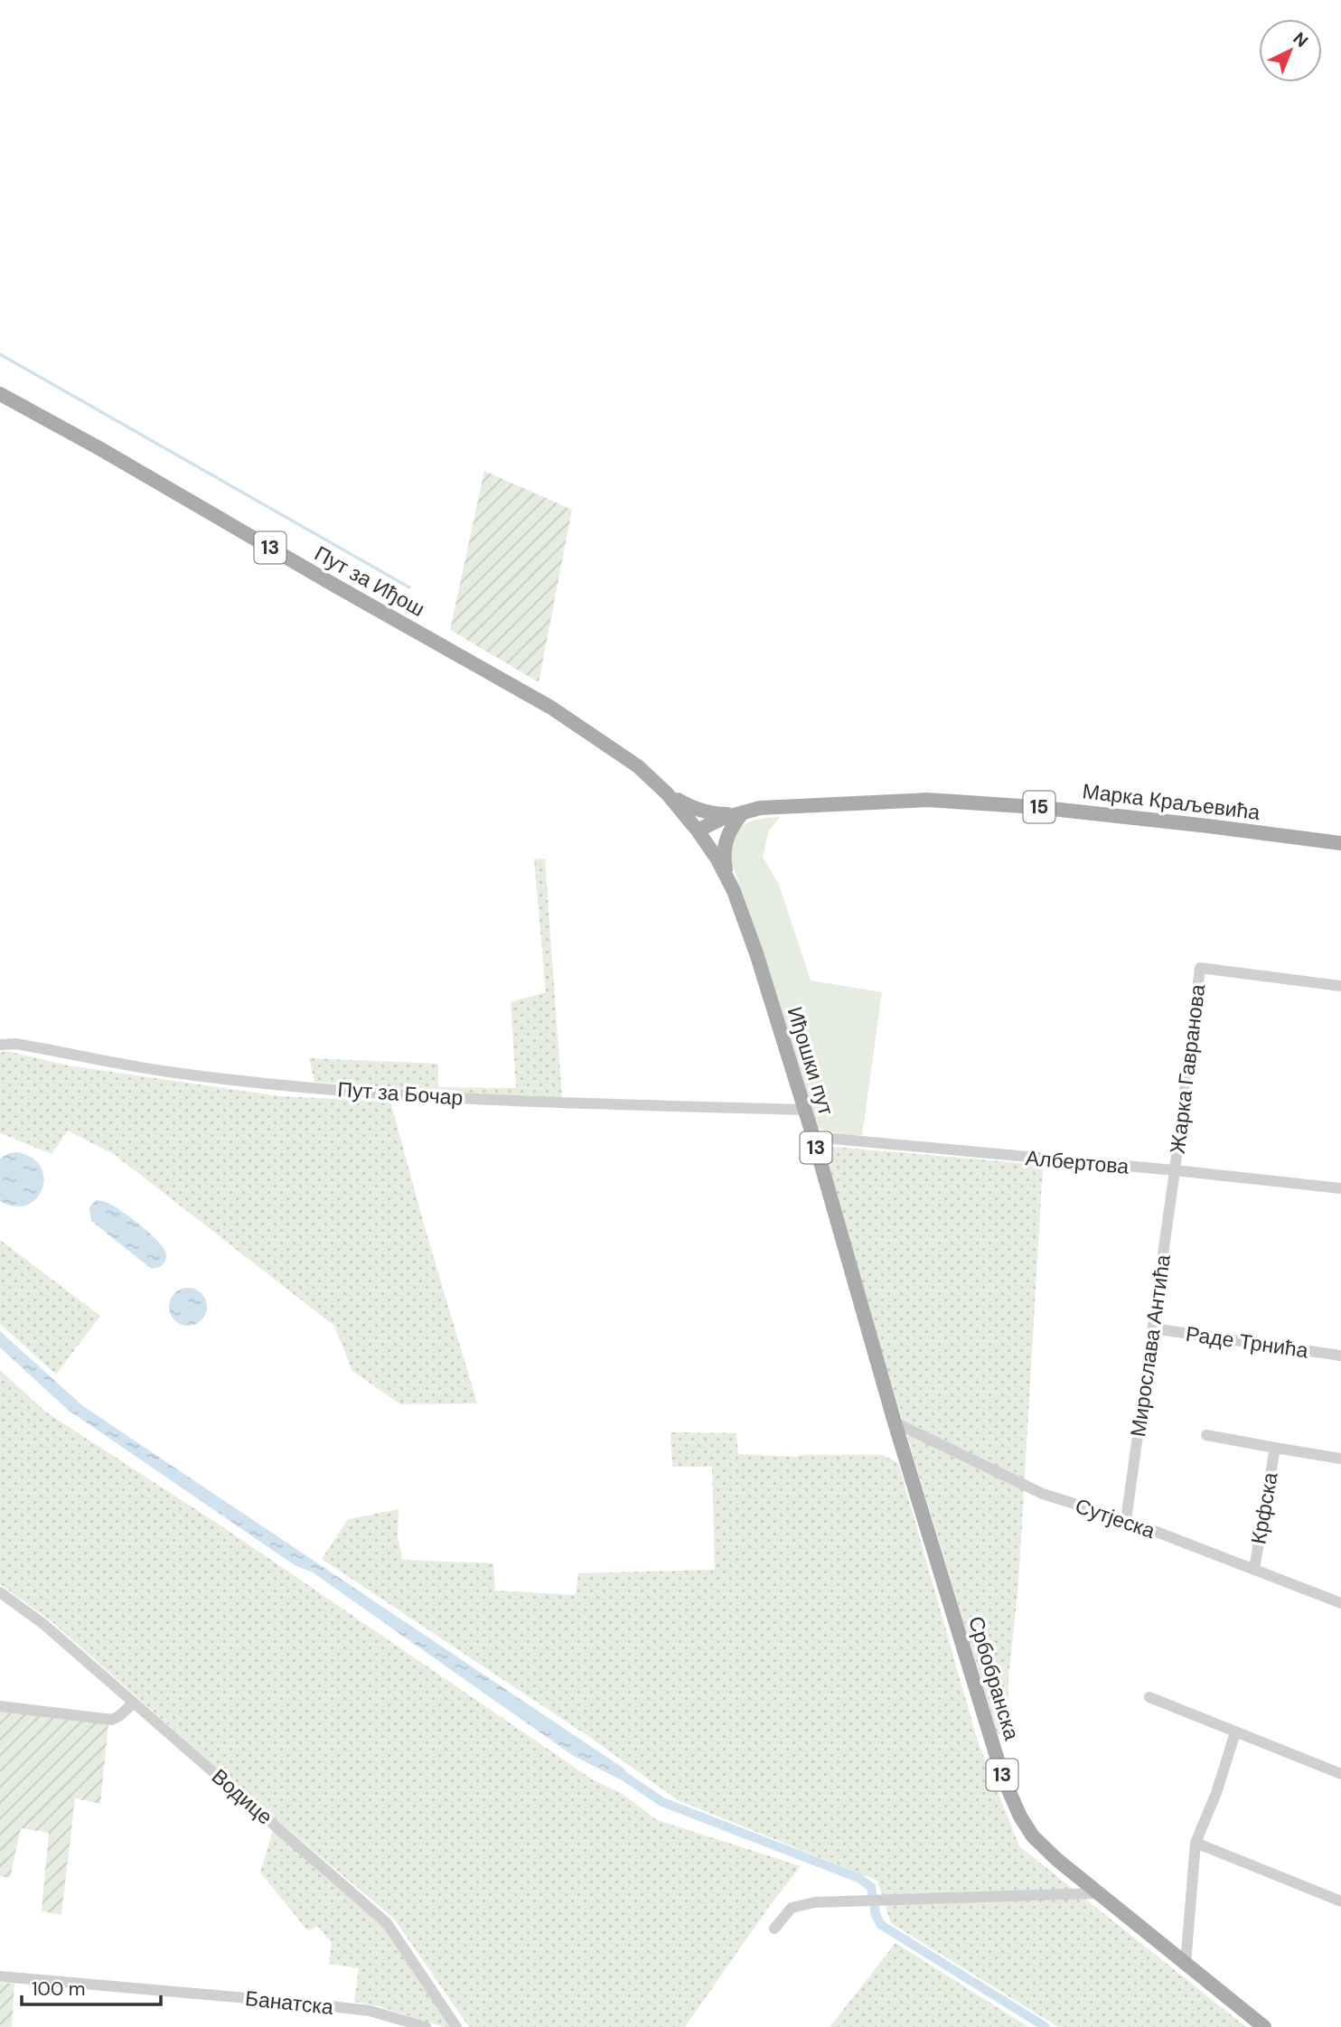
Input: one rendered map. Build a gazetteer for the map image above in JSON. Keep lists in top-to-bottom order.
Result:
{
  "streets": {
    "main road": [
      "13",
      "Пут за Иђош",
      "Марка Краљевића",
      "15",
      "Иђошки пут",
      "Србобранска"
    ],
    "street": [
      "Жарка Гавранова",
      "Пут за Бочар",
      "Албертова",
      "Раде Трнића",
      "Мирослава Антића",
      "Крфска",
      "Сутјеска",
      "Водице",
      "Банатска"
    ]
  },
  "crossings": [
    ["Пут за Иђош", "Марка Краљевића"],
    ["Пут за Иђош", "Иђошки пут"],
    ["Марка Краљевића", "Иђошки пут"],
    ["Иђошки пут", "Пут за Бочар"],
    ["Иђошки пут", "Албертова"],
    ["Иђошки пут", "Сутјеска"],
    ["Иђошки пут", "Србобранска"],
    ["Жарка Гавранова", "Албертова"],
    ["Жарка Гавранова", "Мирослава Антића"],
    ["Албертова", "Мирослава Антића"],
    ["Раде Трнића", "Мирослава Антића"],
    ["Мирослава Антића", "Сутјеска"],
    ["Крфска", "Сутјеска"],
    ["Сутјеска", "Србобранска"]
  ],
  "scale_bar": "100 m",
  "north": "top right"
}
